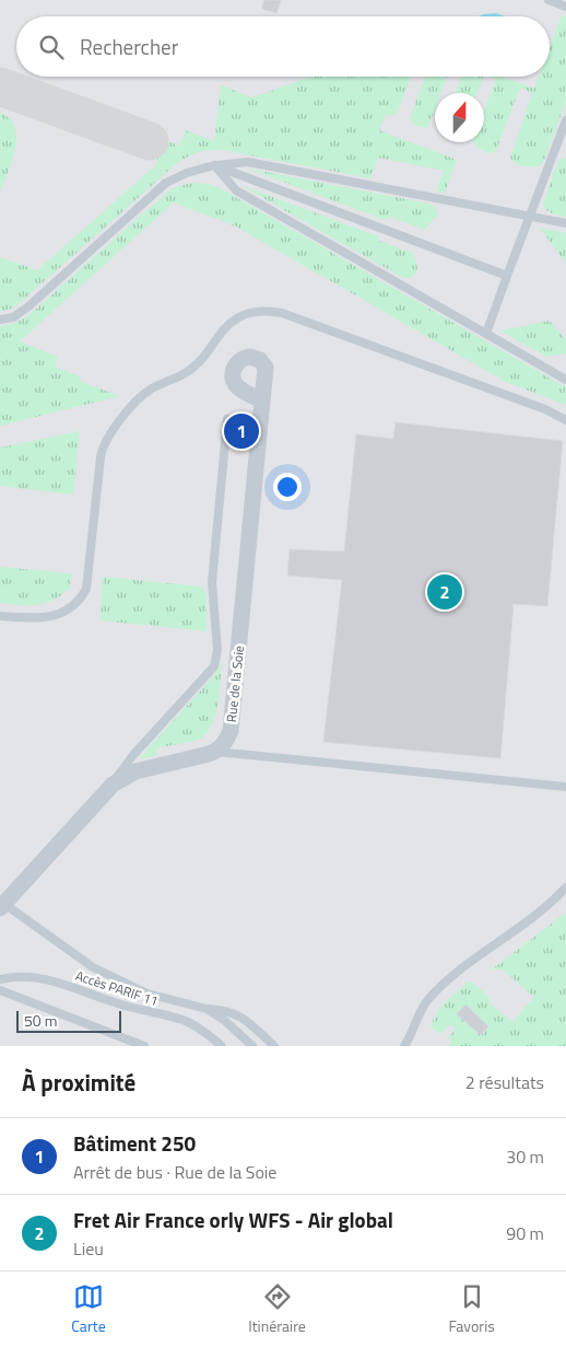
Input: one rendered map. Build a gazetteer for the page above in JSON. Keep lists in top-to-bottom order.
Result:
{
  "streets": {
    "street": ["Rue de la Soie"],
    "lane": ["Accès PARIF 11"]
  },
  "scale_bar": "50 m",
  "north": "top",
  "page": {
    "search": "Rechercher",
    "pins": ["1", "2"],
    "scale": "50 m",
    "heading": ["À proximité", "2 résultats"],
    "list": [
      {
        "mark": "1",
        "name": "Bâtiment 250",
        "note": "Arrêt de bus · Rue de la Soie",
        "value": "30 m"
      },
      {
        "mark": "2",
        "name": "Fret Air France orly WFS - Air global",
        "note": "Lieu",
        "value": "90 m"
      }
    ],
    "nav": ["Carte", "Itinéraire", "Favoris"]
  }
}
